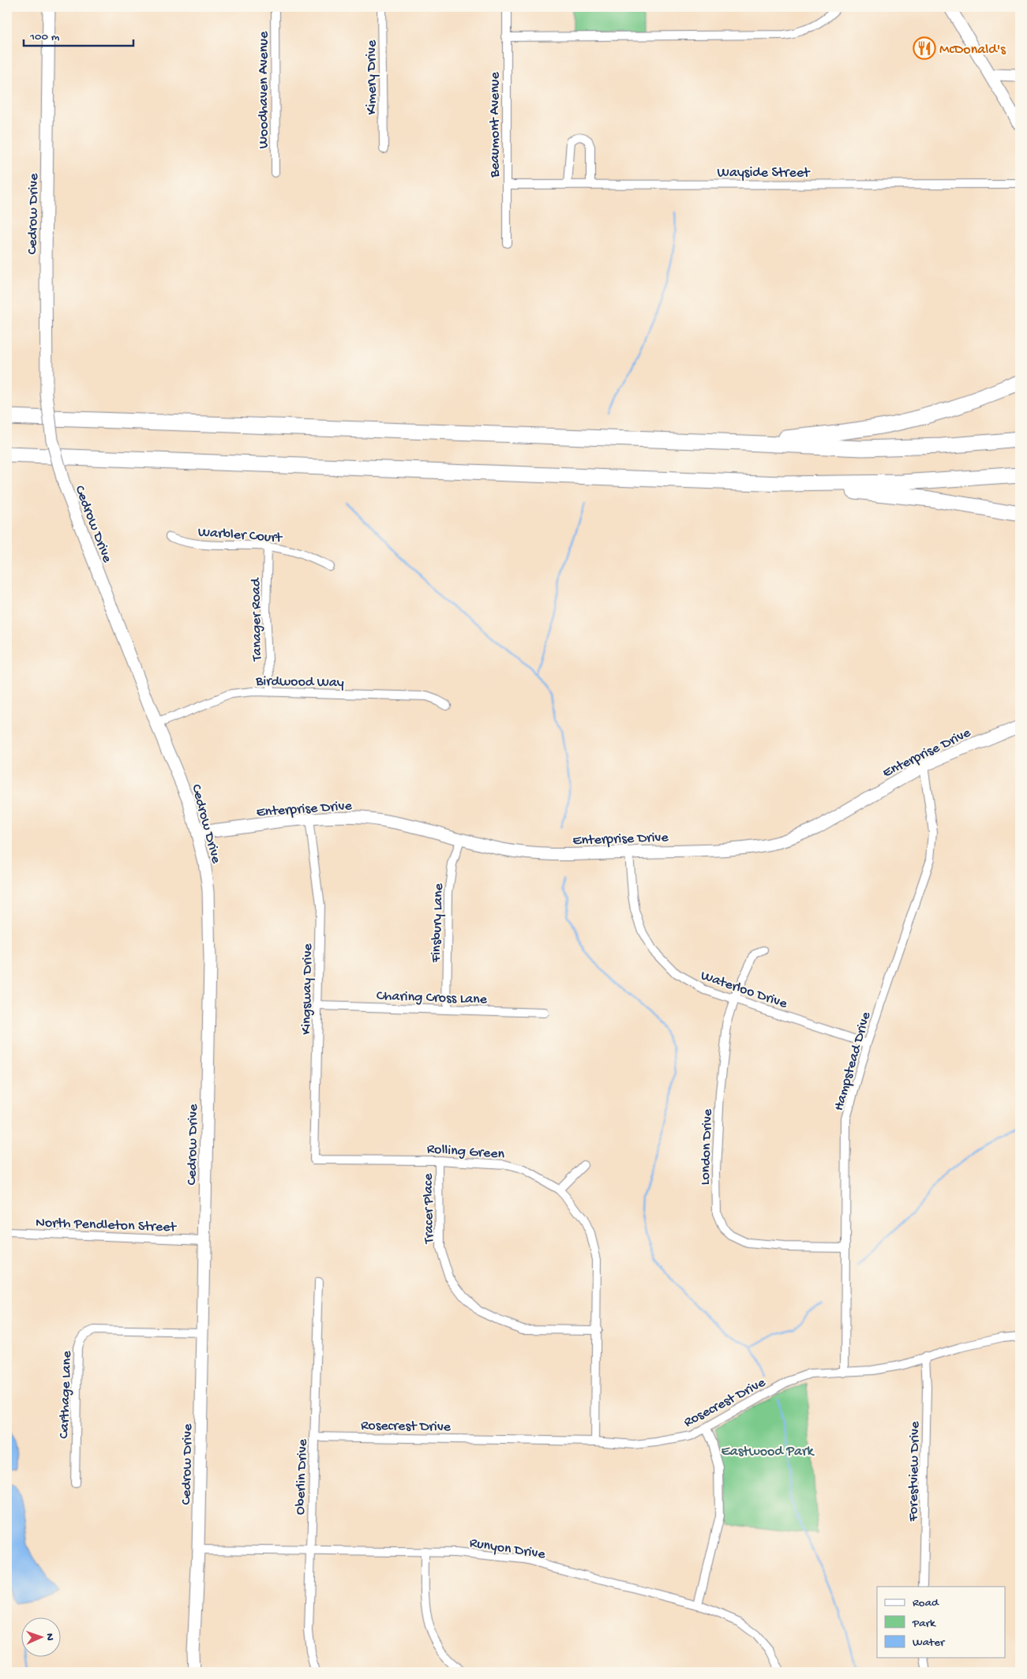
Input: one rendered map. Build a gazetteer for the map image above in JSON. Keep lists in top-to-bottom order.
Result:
{
  "streets": {
    "street": [
      "Kimery Drive",
      "Woodhaven Avenue",
      "Beaumont Avenue",
      "Wayside Street",
      "Cedrow Drive",
      "Warbler Court",
      "Tanager Road",
      "Birdwood Way",
      "Enterprise Drive",
      "Finsbury Lane",
      "Waterloo Drive",
      "Kingsway Drive",
      "Charing Cross Lane",
      "Hampstead Drive",
      "London Drive",
      "Rolling Green",
      "Tracer Place",
      "North Pendleton Street",
      "Carthage Lane",
      "Rosecrest Drive",
      "Forestview Drive",
      "Oberlin Drive",
      "Runyon Drive"
    ]
  },
  "crossings": [
    ["Beaumont Avenue", "Wayside Street"],
    ["Cedrow Drive", "Birdwood Way"],
    ["Cedrow Drive", "Enterprise Drive"],
    ["Cedrow Drive", "North Pendleton Street"],
    ["Cedrow Drive", "Carthage Lane"],
    ["Cedrow Drive", "Runyon Drive"],
    ["Warbler Court", "Tanager Road"],
    ["Tanager Road", "Birdwood Way"],
    ["Enterprise Drive", "Finsbury Lane"],
    ["Enterprise Drive", "Waterloo Drive"],
    ["Enterprise Drive", "Kingsway Drive"],
    ["Enterprise Drive", "Hampstead Drive"],
    ["Finsbury Lane", "Charing Cross Lane"],
    ["Waterloo Drive", "Hampstead Drive"],
    ["Waterloo Drive", "London Drive"],
    ["Kingsway Drive", "Charing Cross Lane"],
    ["Kingsway Drive", "Rolling Green"],
    ["Hampstead Drive", "London Drive"],
    ["Hampstead Drive", "Rosecrest Drive"],
    ["Rolling Green", "Tracer Place"],
    ["Rolling Green", "Rosecrest Drive"],
    ["Rosecrest Drive", "Forestview Drive"],
    ["Rosecrest Drive", "Oberlin Drive"],
    ["Oberlin Drive", "Runyon Drive"]
  ],
  "parks": ["Eastwood Park"],
  "places": {
    "restaurant": ["McDonald's"]
  },
  "legend": ["Road", "Park", "Water"],
  "scale_bar": "100 m",
  "north": "right"
}
